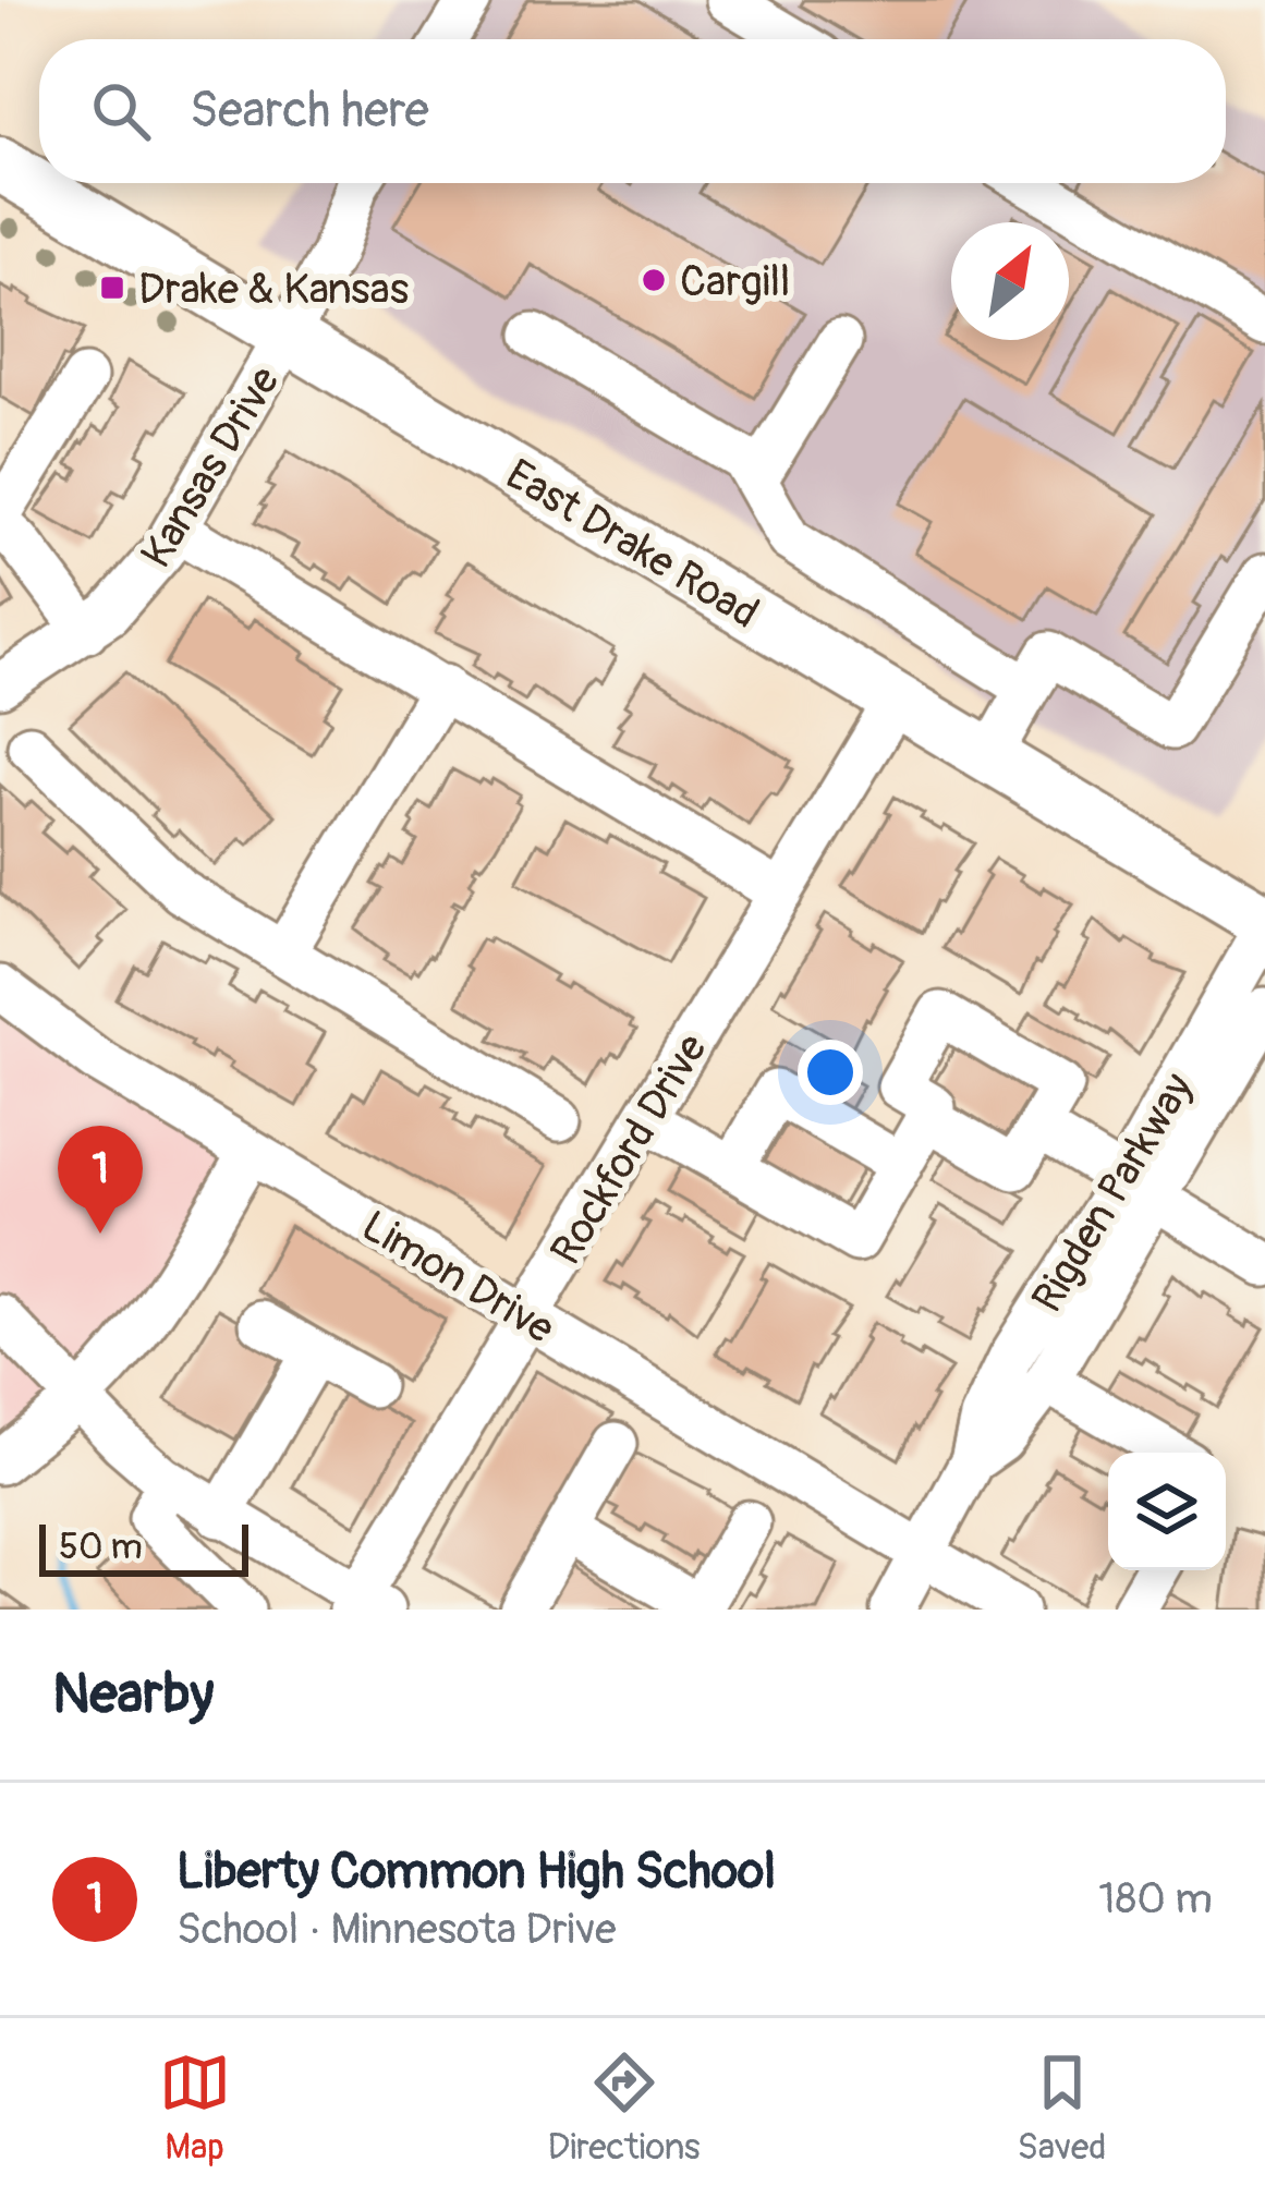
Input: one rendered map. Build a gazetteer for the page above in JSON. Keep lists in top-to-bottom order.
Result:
{
  "streets": {
    "main road": ["East Drake Road"],
    "street": [
      "Kansas Drive",
      "Rockford Drive",
      "Rigden Parkway",
      "Limon Drive"
    ]
  },
  "crossings": [
    ["Kansas Drive", "East Drake Road"],
    ["East Drake Road", "Rockford Drive"],
    ["East Drake Road", "Rigden Parkway"],
    ["Rockford Drive", "Limon Drive"],
    ["Rigden Parkway", "Limon Drive"]
  ],
  "places": {
    "other": ["Cargill"],
    "transit": ["Drake & Kansas"]
  },
  "scale_bar": "50 m",
  "north": "top right",
  "page": {
    "search": "Search here",
    "pins": "1",
    "scale": "50 m",
    "heading": "Nearby",
    "list": [
      {
        "mark": "1",
        "name": "Liberty Common High School",
        "note": "School · Minnesota Drive",
        "value": "180 m"
      }
    ],
    "nav": ["Map", "Directions", "Saved"]
  }
}
